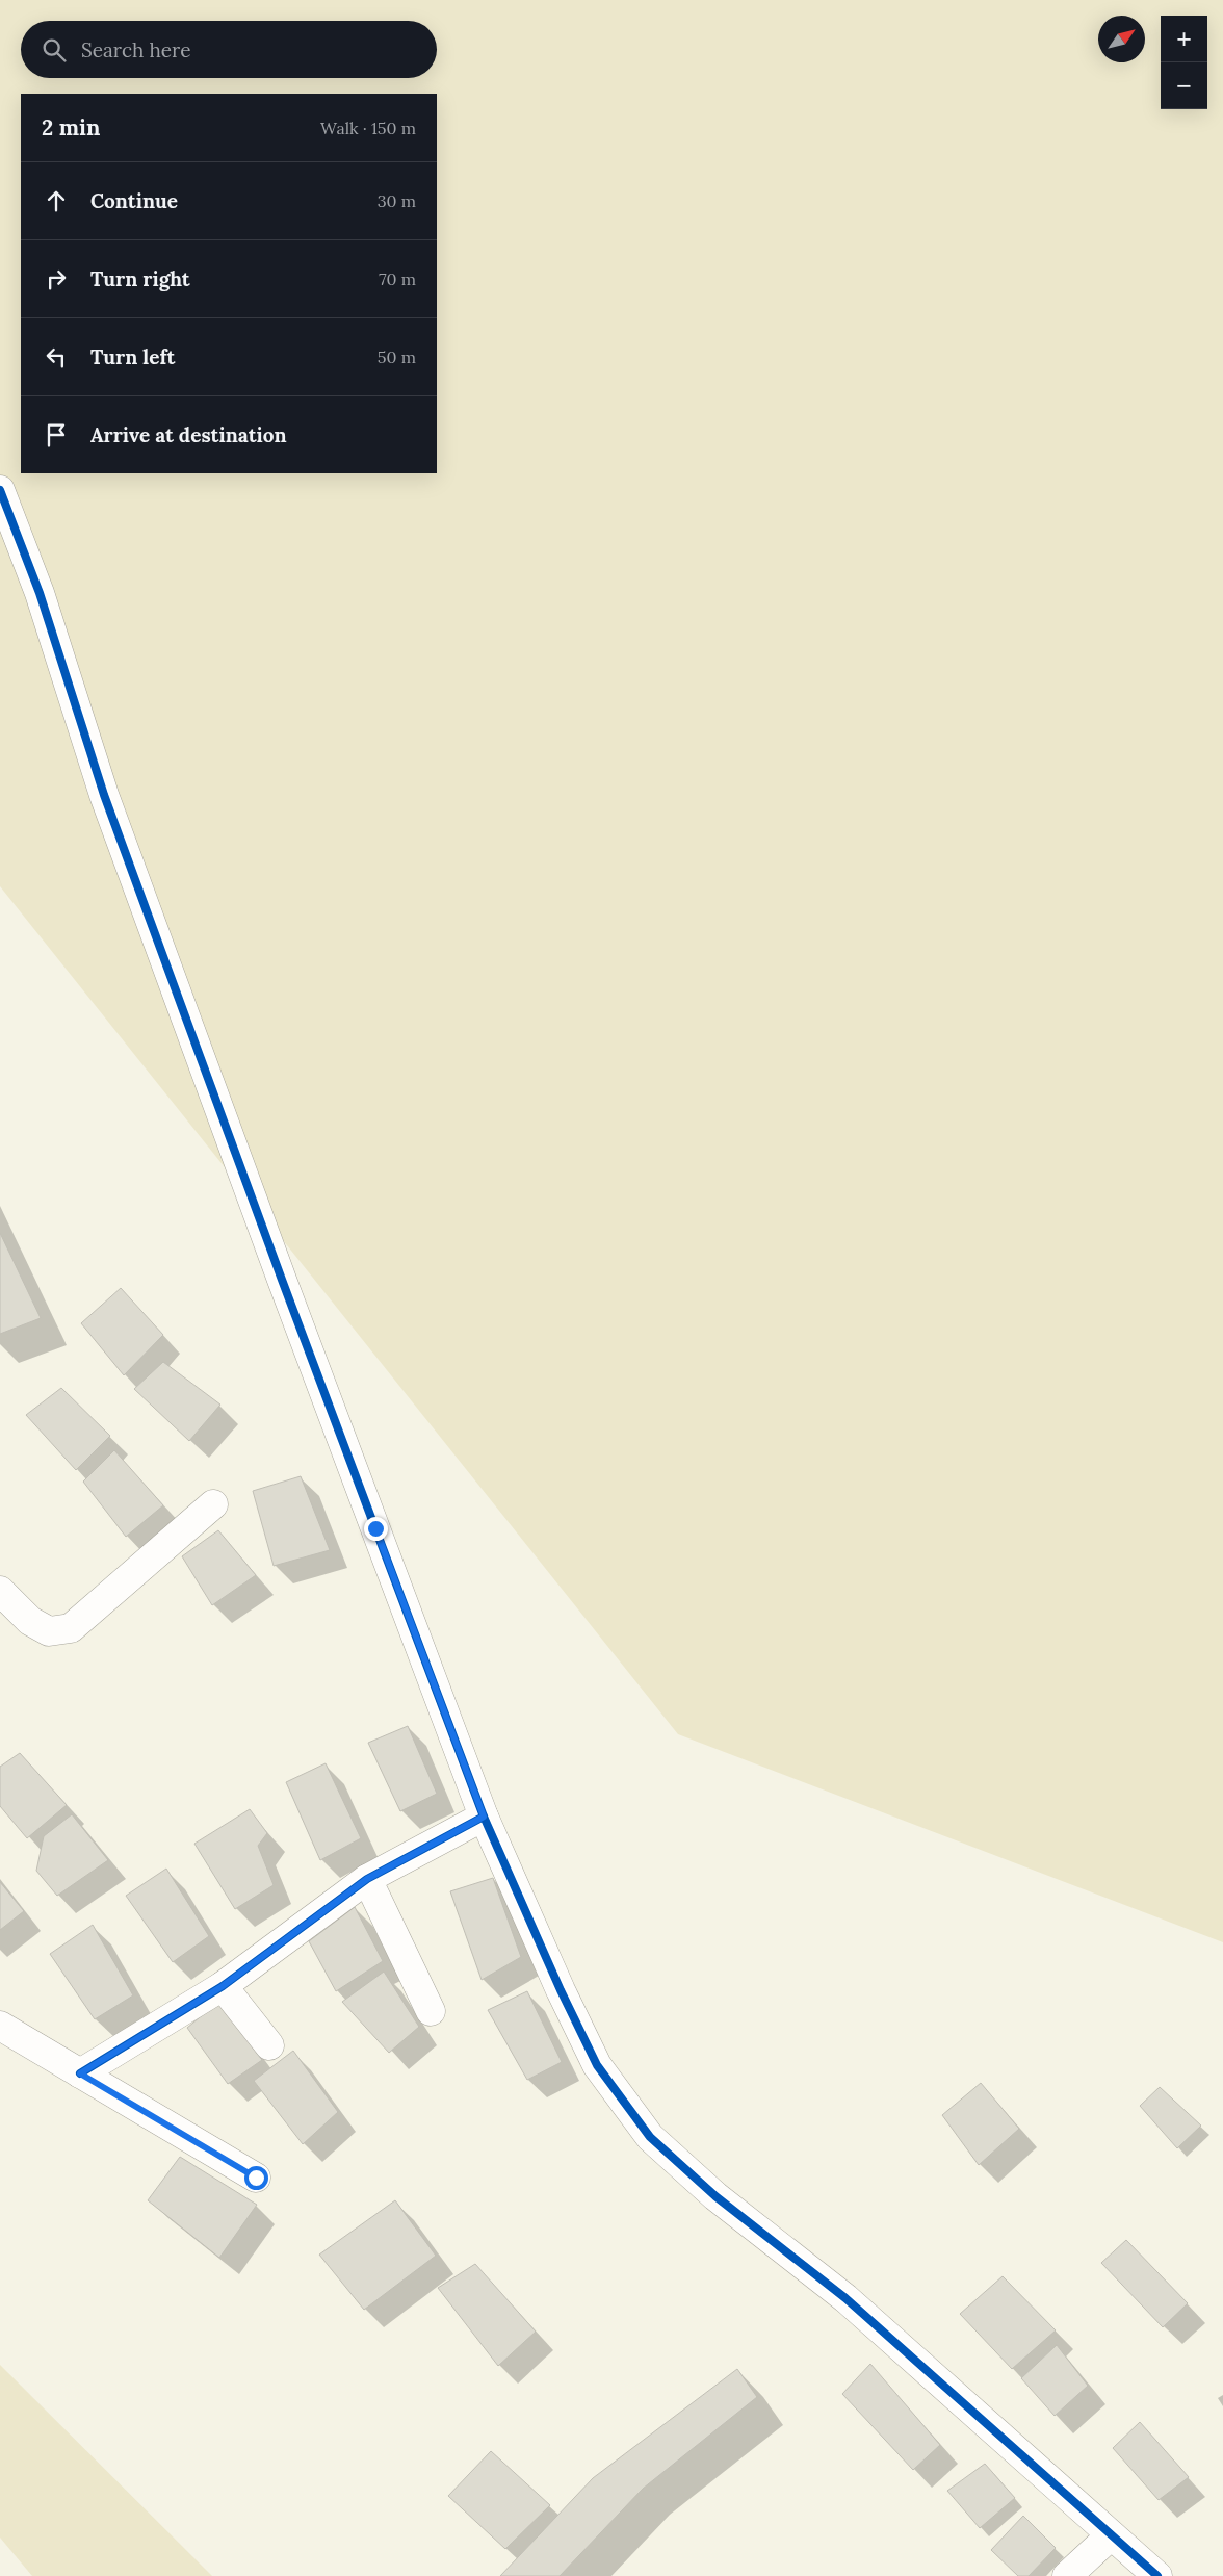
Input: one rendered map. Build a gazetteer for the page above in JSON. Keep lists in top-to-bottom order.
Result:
{
  "north": "top right",
  "page": {
    "map_buttons": ["+", "−"],
    "search": "Search here",
    "heading": ["2 min", "Walk · 150 m"],
    "list": [
      ["Continue", "30 m"],
      ["Turn right", "70 m"],
      ["Turn left", "50 m"],
      "Arrive at destination"
    ]
  }
}
